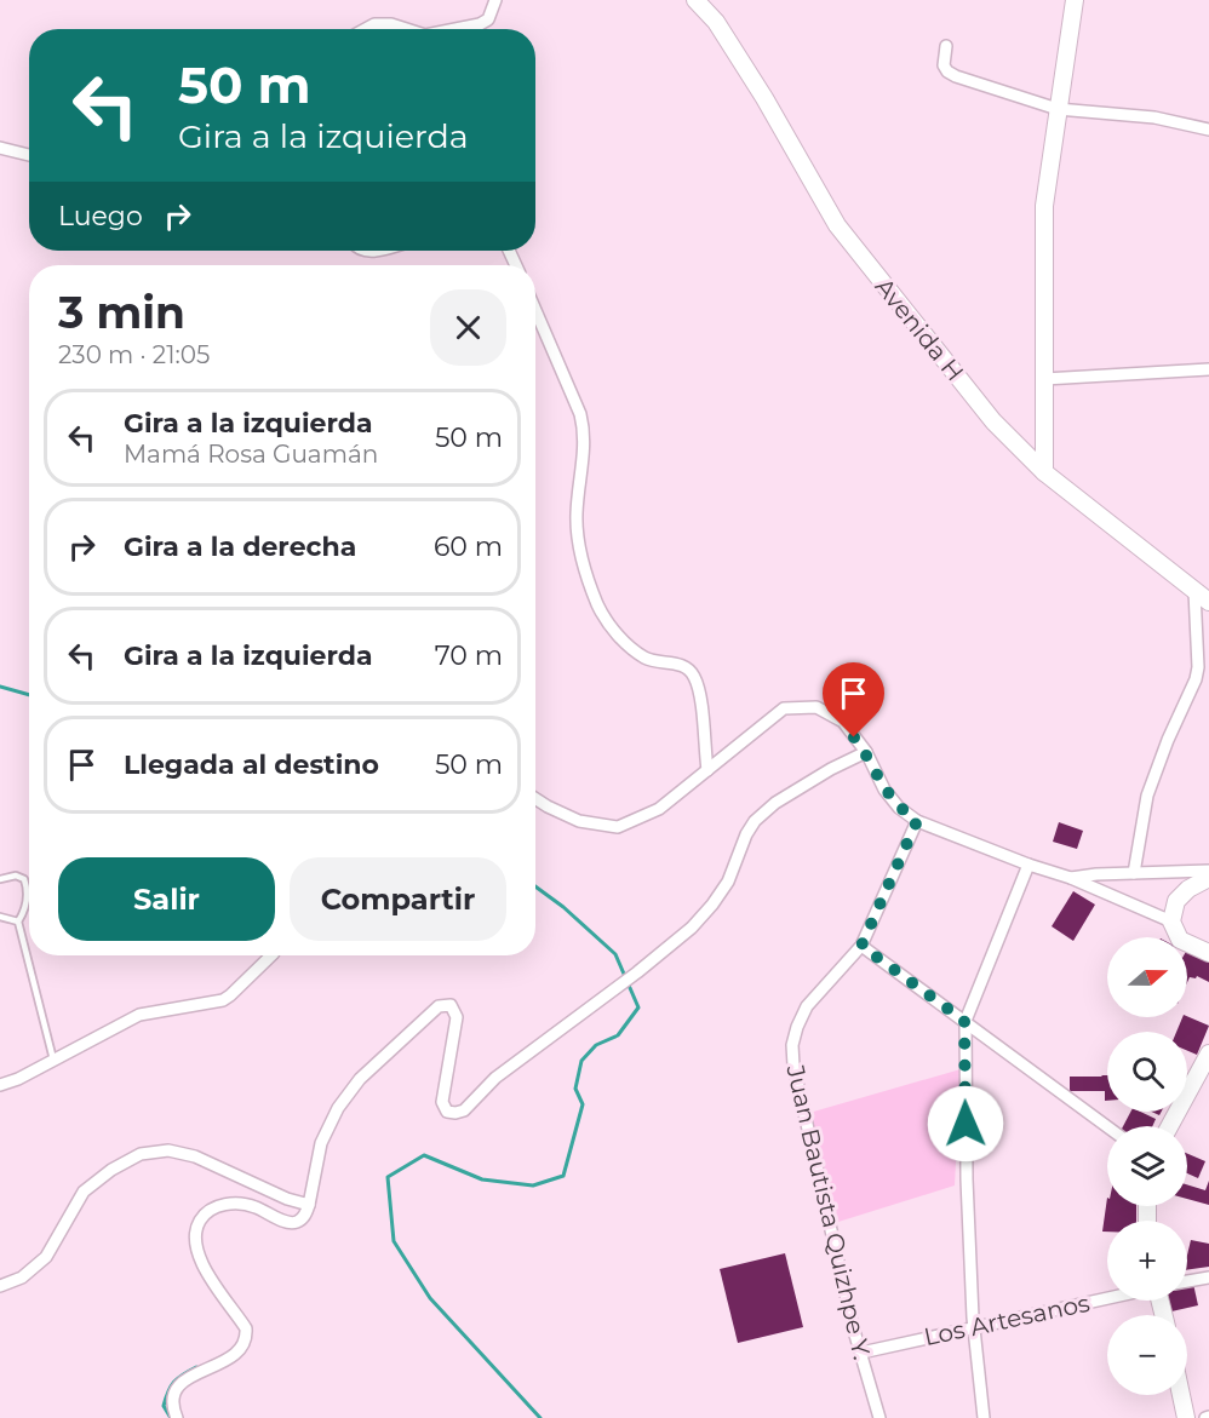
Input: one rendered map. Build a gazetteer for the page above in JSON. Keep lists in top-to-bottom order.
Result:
{
  "streets": {
    "street": ["Avenida H", "Juan Bautista Quizhpe Y.", "Los Artesanos"]
  },
  "crossings": [
    ["Juan Bautista Quizhpe Y.", "Los Artesanos"]
  ],
  "north": "right",
  "page": {
    "turn": ["50 m", "Gira a la izquierda"],
    "then": "Luego",
    "heading": ["3 min", "230 m · 21:05"],
    "list": [
      {
        "name": "Gira a la izquierda",
        "note": "Mamá Rosa Guamán",
        "value": "50 m"
      },
      {
        "name": "Gira a la derecha",
        "value": "60 m"
      },
      {
        "name": "Gira a la izquierda",
        "value": "70 m"
      },
      {
        "name": "Llegada al destino",
        "value": "50 m"
      }
    ],
    "buttons": ["Salir", "Compartir"],
    "map_buttons": ["+", "−"]
  }
}
